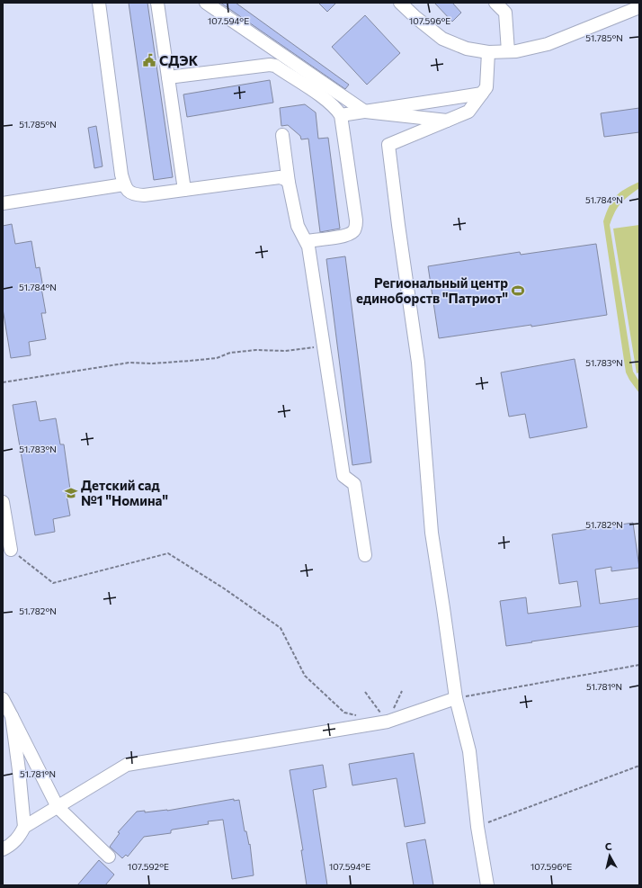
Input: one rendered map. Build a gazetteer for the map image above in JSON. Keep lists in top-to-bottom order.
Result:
{
  "places": {
    "public building": ["СДЭК"],
    "sports": ["Региональный центр единоборств \"Патриот\""],
    "school or university": ["Детский сад №1 \"Номина\""]
  },
  "north": "top",
  "coordinates": [
    "107.594°E",
    "107.596°E",
    "51.785°N",
    "51.784°N",
    "51.783°N",
    "51.782°N",
    "51.781°N",
    "107.592°E"
  ]
}
